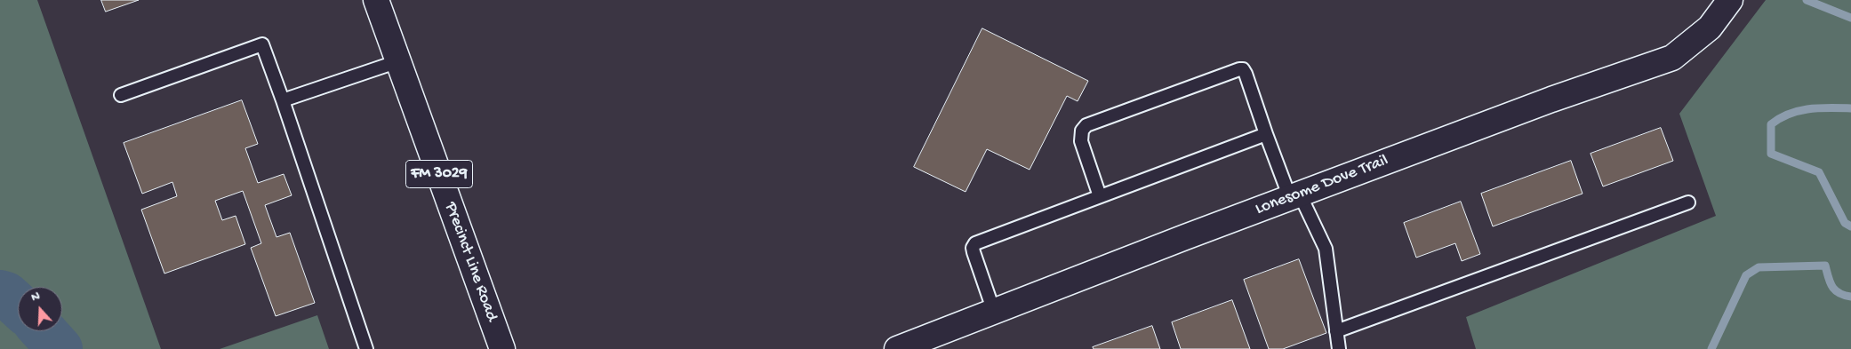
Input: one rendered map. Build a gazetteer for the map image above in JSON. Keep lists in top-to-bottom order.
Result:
{
  "streets": {
    "street": ["FM 3029", "Lonesome Dove Trail", "Precinct Line Road"]
  },
  "north": "top"
}
